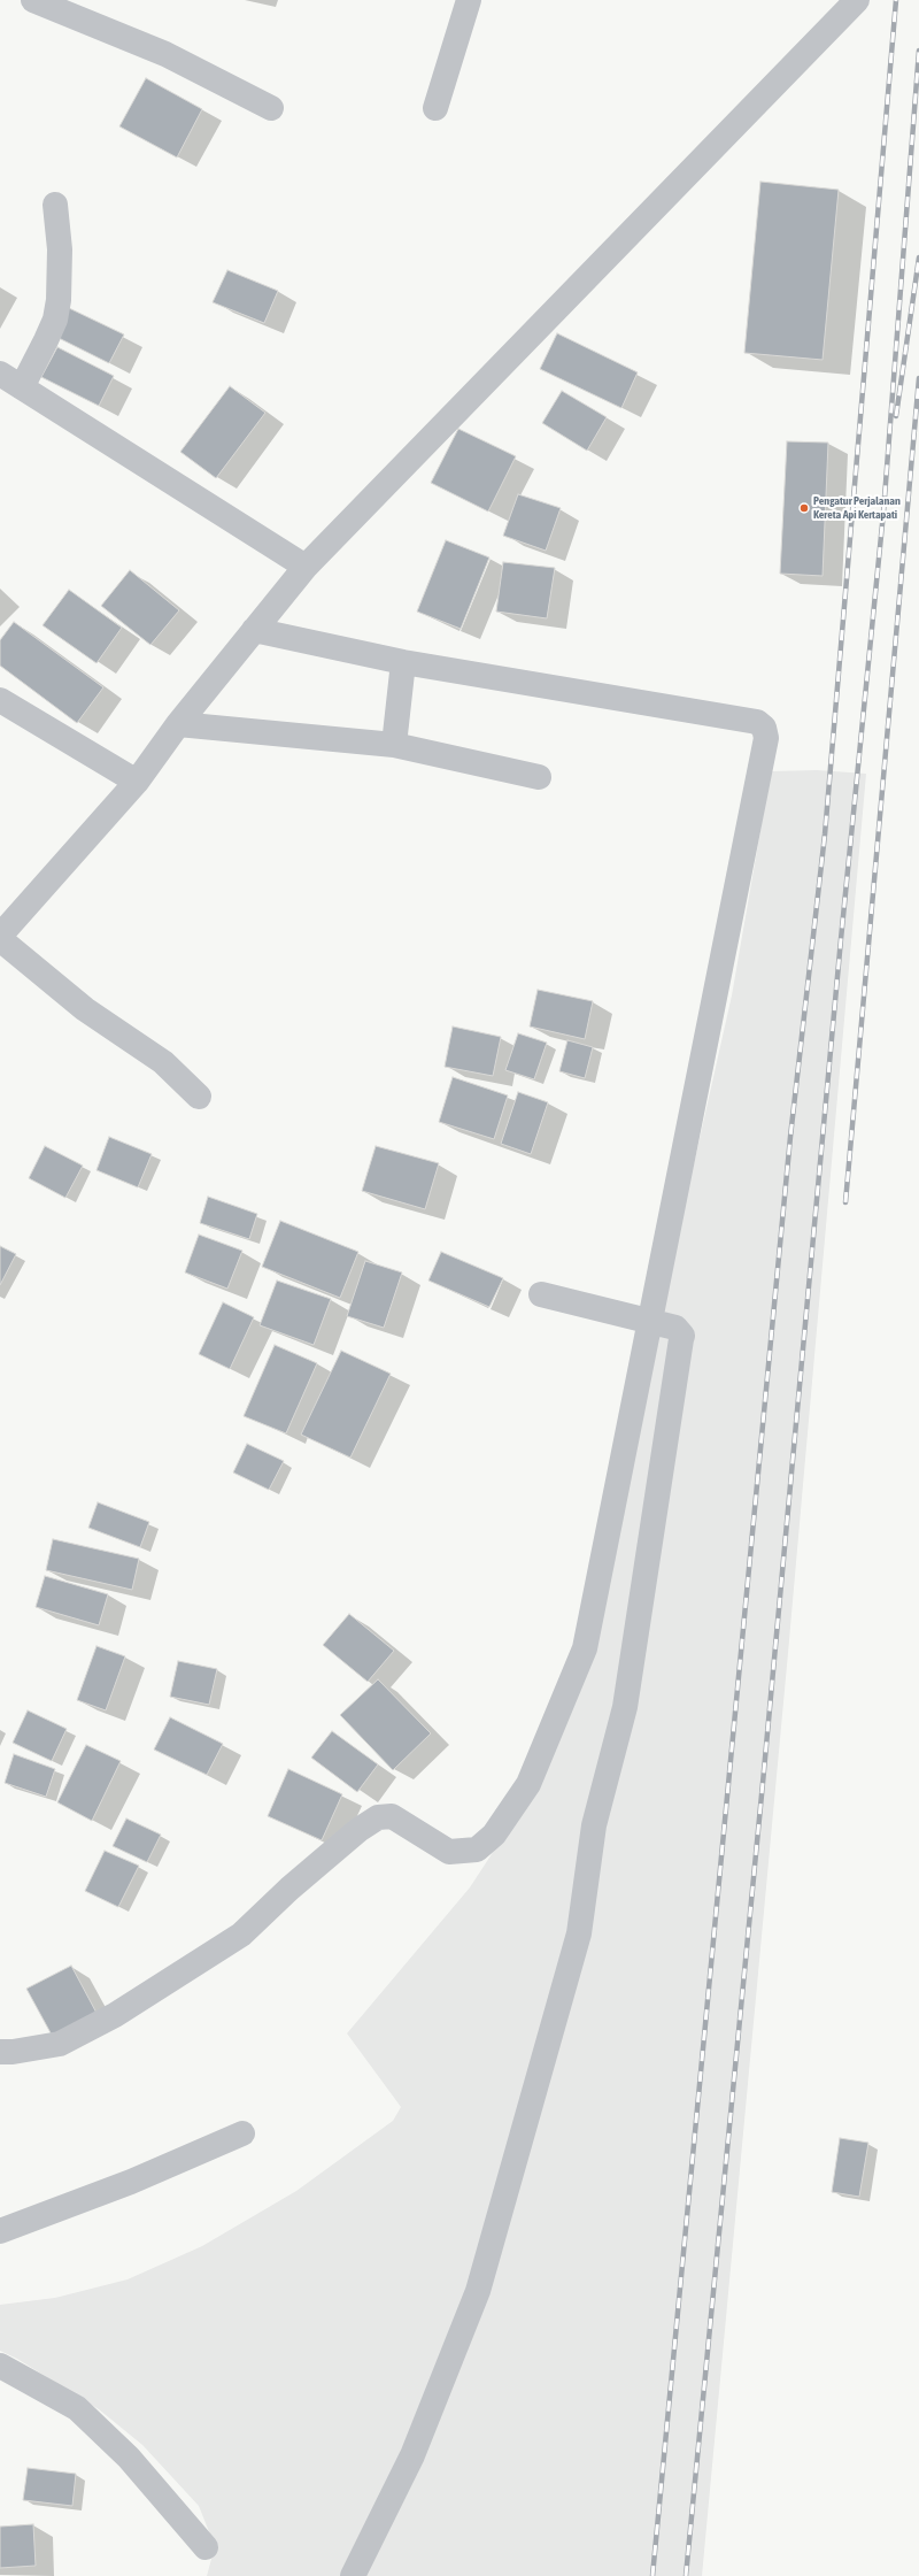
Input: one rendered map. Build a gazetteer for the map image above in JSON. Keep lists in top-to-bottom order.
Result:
{
  "places": ["Pengatur Perjalanan Kereta Api Kertapati"]
}
